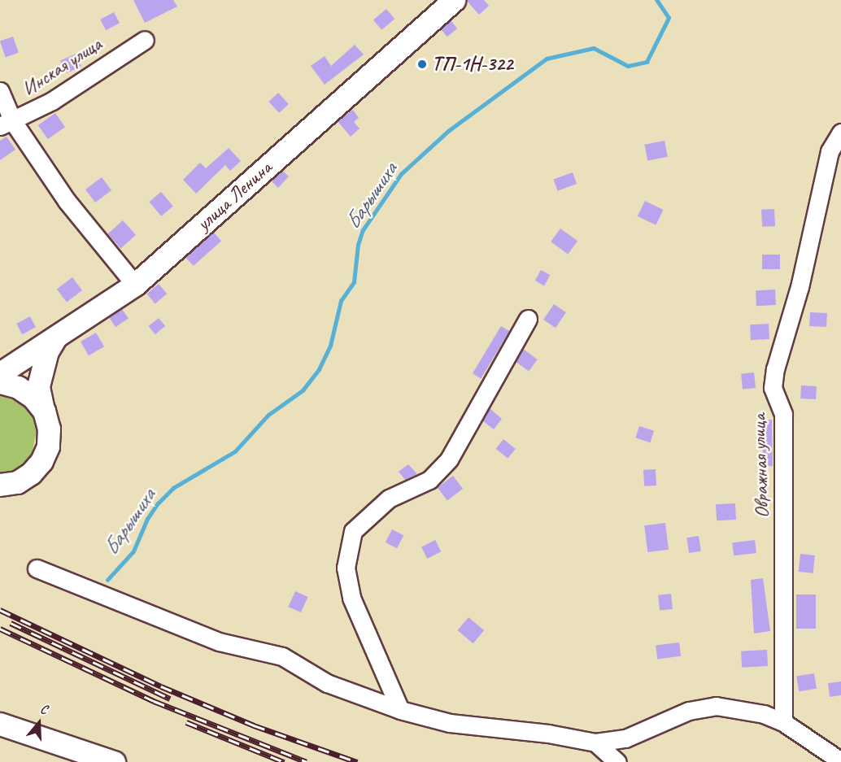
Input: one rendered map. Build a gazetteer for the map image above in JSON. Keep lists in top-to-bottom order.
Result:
{
  "streets": {
    "main road": ["улица Ленина"],
    "street": ["Инская улица", "Овражная улица"]
  },
  "water": ["Барышиха"],
  "places": ["ТП-1Н-322"],
  "north": "top"
}
